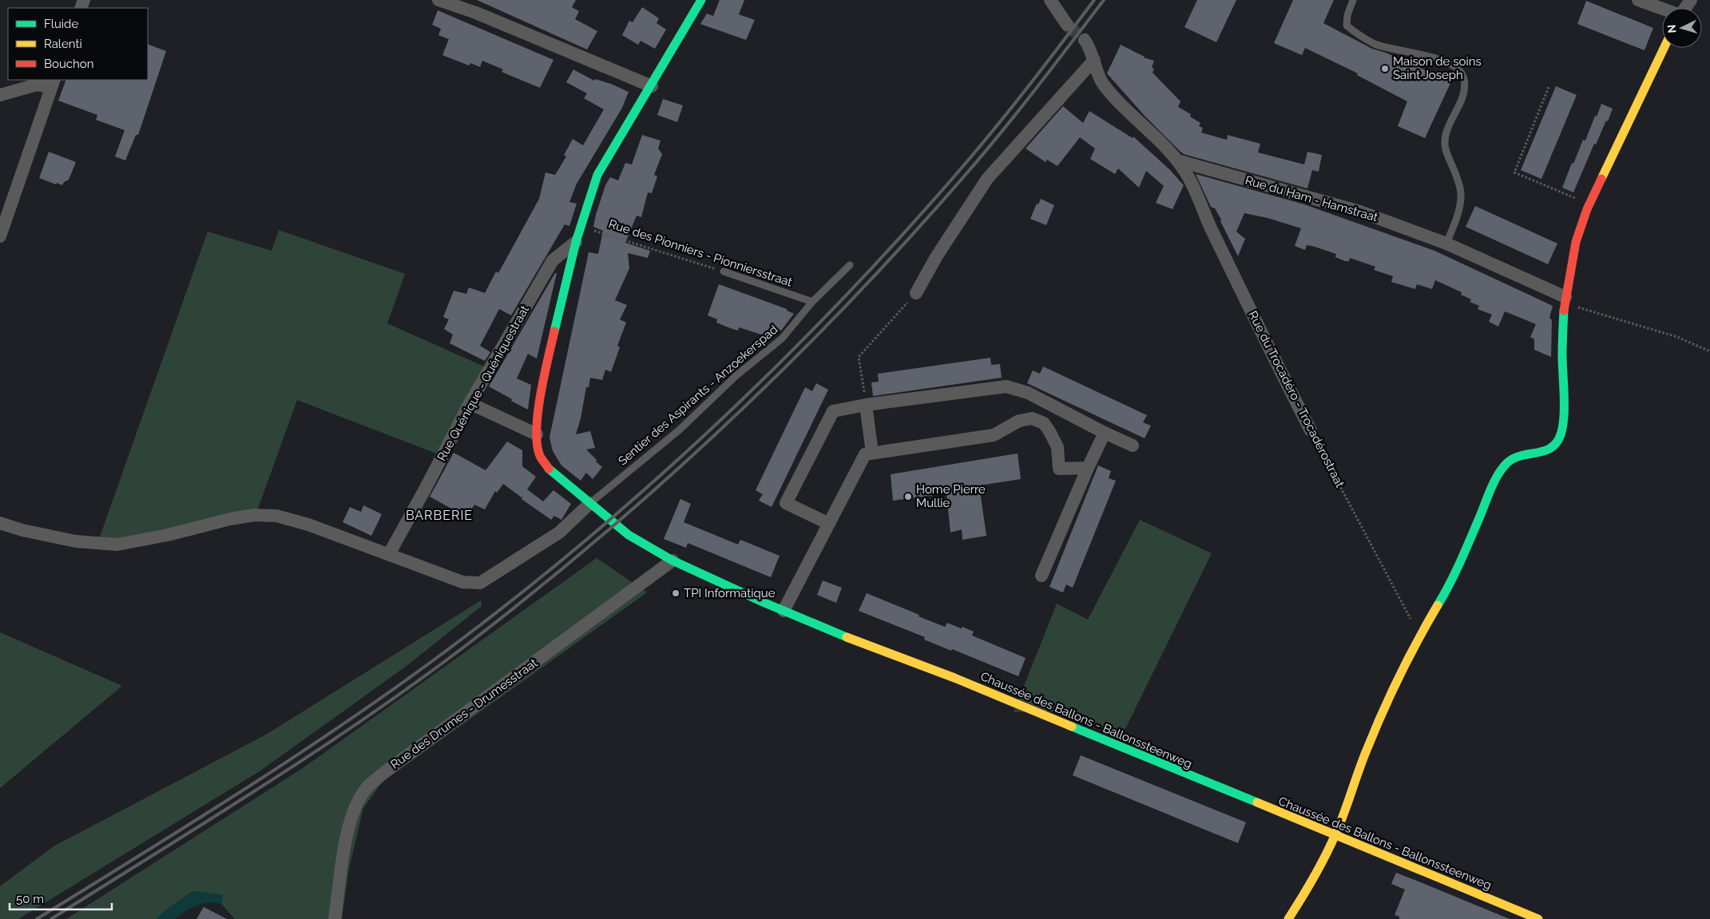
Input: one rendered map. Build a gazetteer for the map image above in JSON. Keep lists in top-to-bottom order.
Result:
{
  "streets": {
    "street": [
      "Rue du Ham - Hamstraat",
      "Rue Quénique - Quéniquestraat",
      "Rue du Trocadéro - Trocadérostraat",
      "Rue des Drumes - Drumesstraat",
      "Chaussée des Ballons - Ballonssteenweg"
    ],
    "lane": ["Rue des Pionniers - Pionniersstraat", "Sentier des Aspirants - Anzoekerspad"]
  },
  "crossings": [
    ["Rue du Ham - Hamstraat", "Rue du Trocadéro - Trocadérostraat"],
    ["Rue des Pionniers - Pionniersstraat", "Sentier des Aspirants - Anzoekerspad"],
    ["Rue des Pionniers - Pionniersstraat", "Chaussée des Ballons - Ballonssteenweg"],
    ["Rue Quénique - Quéniquestraat", "Chaussée des Ballons - Ballonssteenweg"],
    ["Sentier des Aspirants - Anzoekerspad", "Chaussée des Ballons - Ballonssteenweg"],
    ["Rue des Drumes - Drumesstraat", "Chaussée des Ballons - Ballonssteenweg"]
  ],
  "districts": ["BARBERIE"],
  "places": ["Maison de soins Saint Joseph", "Home Pierre Mullie", "TPI Informatique"],
  "legend": ["Fluide", "Ralenti", "Bouchon"],
  "scale_bar": "50 m",
  "north": "left"
}
